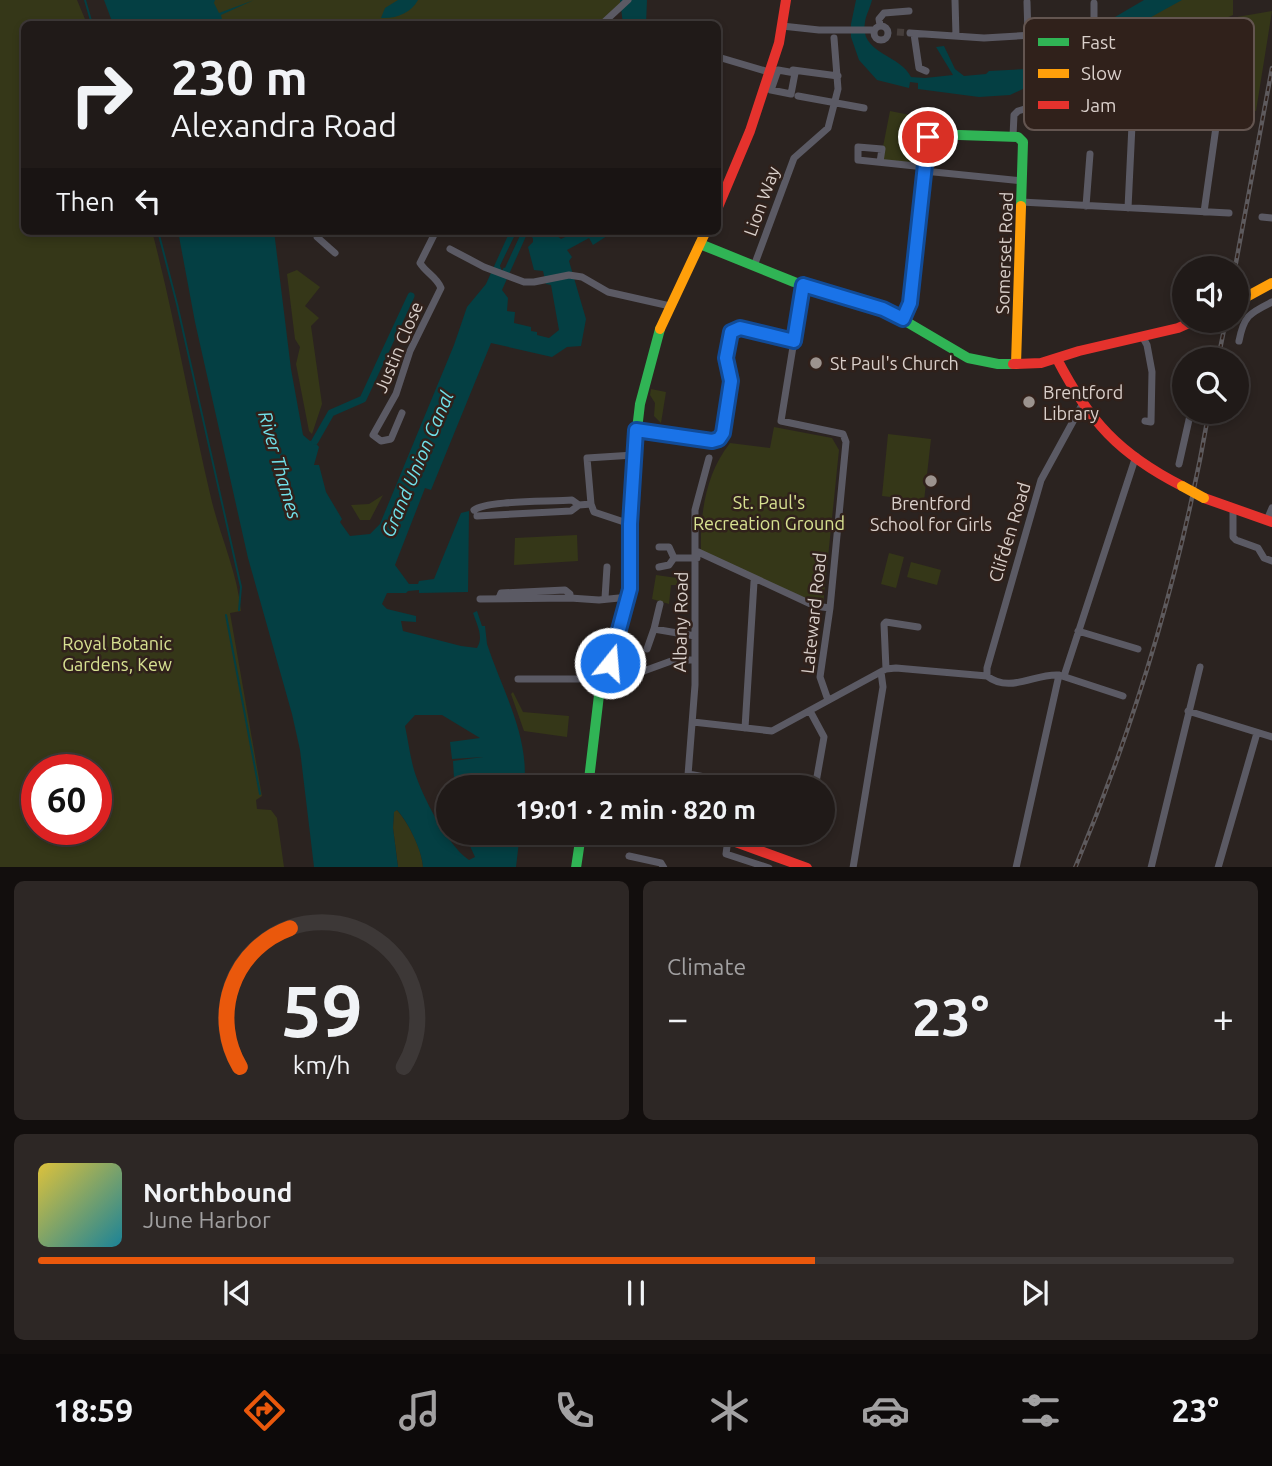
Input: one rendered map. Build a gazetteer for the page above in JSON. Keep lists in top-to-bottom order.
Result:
{
  "streets": {
    "main road": ["Somerset Road"],
    "street": [
      "Lion Way",
      "Justin Close",
      "Clifden Road",
      "Lateward Road",
      "Albany Road"
    ]
  },
  "water": ["Grand Union Canal", "River Thames"],
  "parks": ["St. Paul's Recreation Ground", "Royal Botanic Gardens, Kew"],
  "places": ["St Paul's Church", "Brentford Library", "Brentford School for Girls"],
  "legend": ["Fast", "Slow", "Jam"],
  "page": {
    "turn": ["230 m", "Alexandra Road"],
    "then": "Then",
    "limit": "60",
    "trip": "19:01 · 2 min · 820 m",
    "tile": "Climate",
    "heat": ["−", "23°", "+"],
    "song": ["Northbound", "June Harbor"],
    "tabs": ["18:59", "23°"],
    "gauge": ["59", "km/h"]
  }
}
